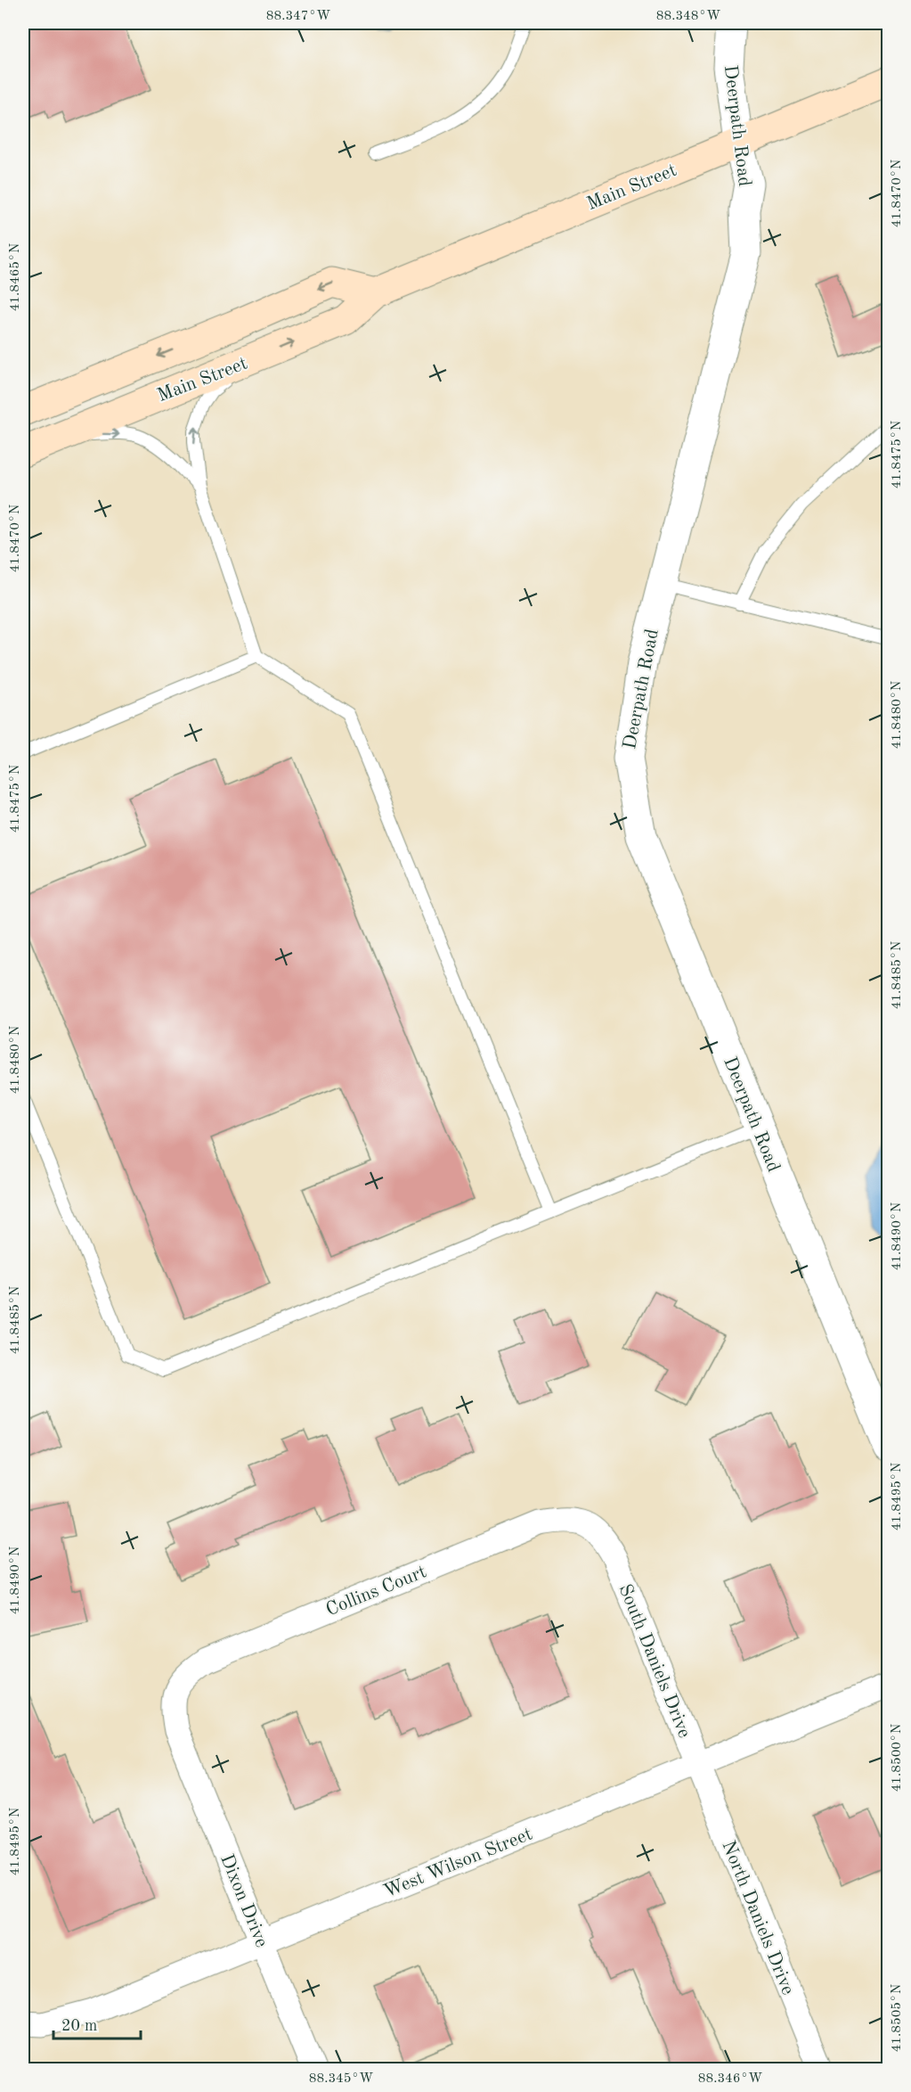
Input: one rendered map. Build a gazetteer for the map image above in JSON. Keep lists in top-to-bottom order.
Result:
{
  "streets": {
    "main road": ["Main Street"],
    "street": [
      "Deerpath Road",
      "Collins Court",
      "South Daniels Drive",
      "West Wilson Street",
      "Dixon Drive",
      "North Daniels Drive"
    ]
  },
  "crossings": [
    ["Deerpath Road", "Main Street"],
    ["Collins Court", "South Daniels Drive"],
    ["Collins Court", "Dixon Drive"],
    ["South Daniels Drive", "West Wilson Street"],
    ["South Daniels Drive", "North Daniels Drive"],
    ["West Wilson Street", "Dixon Drive"],
    ["West Wilson Street", "North Daniels Drive"]
  ],
  "scale_bar": "20 m",
  "coordinates": [
    "88.347°W",
    "88.348°W",
    "41.8470°N",
    "41.8465°N",
    "41.8475°N",
    "41.8480°N",
    "41.8485°N",
    "41.8490°N",
    "41.8495°N",
    "41.8500°N",
    "41.8505°N",
    "88.345°W",
    "88.346°W"
  ]
}
